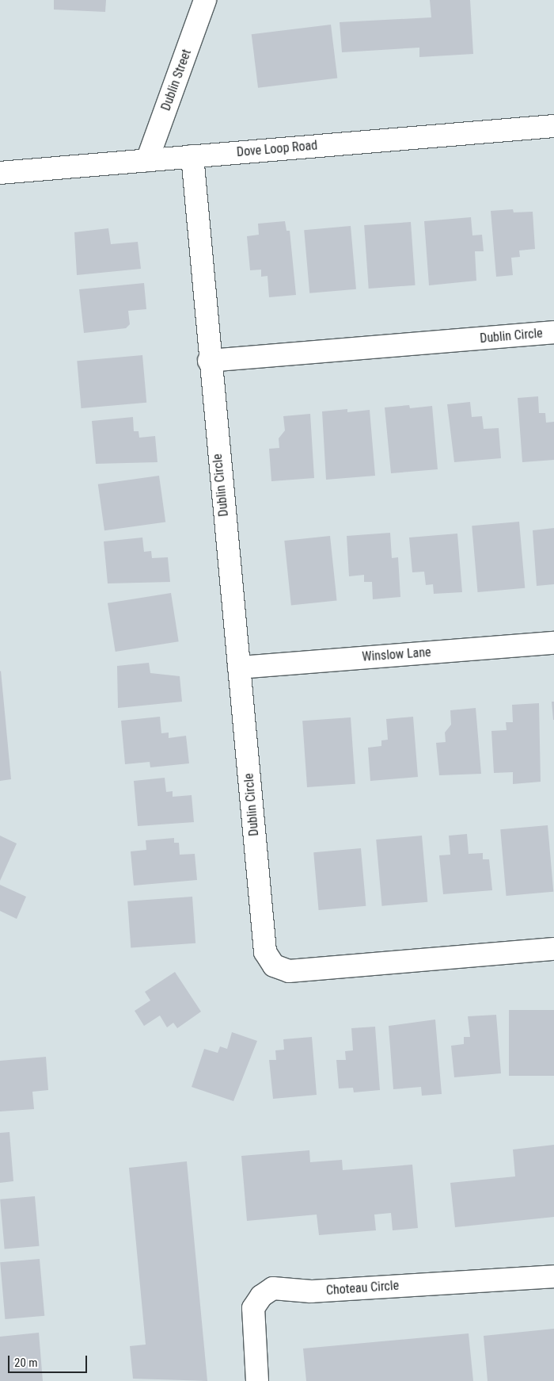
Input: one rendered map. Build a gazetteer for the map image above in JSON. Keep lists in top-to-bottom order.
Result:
{
  "streets": {
    "street": [
      "Dublin Street",
      "Dove Loop Road",
      "Dublin Circle",
      "Winslow Lane",
      "Choteau Circle"
    ]
  },
  "crossings": [
    ["Dublin Street", "Dove Loop Road"],
    ["Dove Loop Road", "Dublin Circle"],
    ["Dublin Circle", "Winslow Lane"]
  ],
  "scale_bar": "20 m"
}
